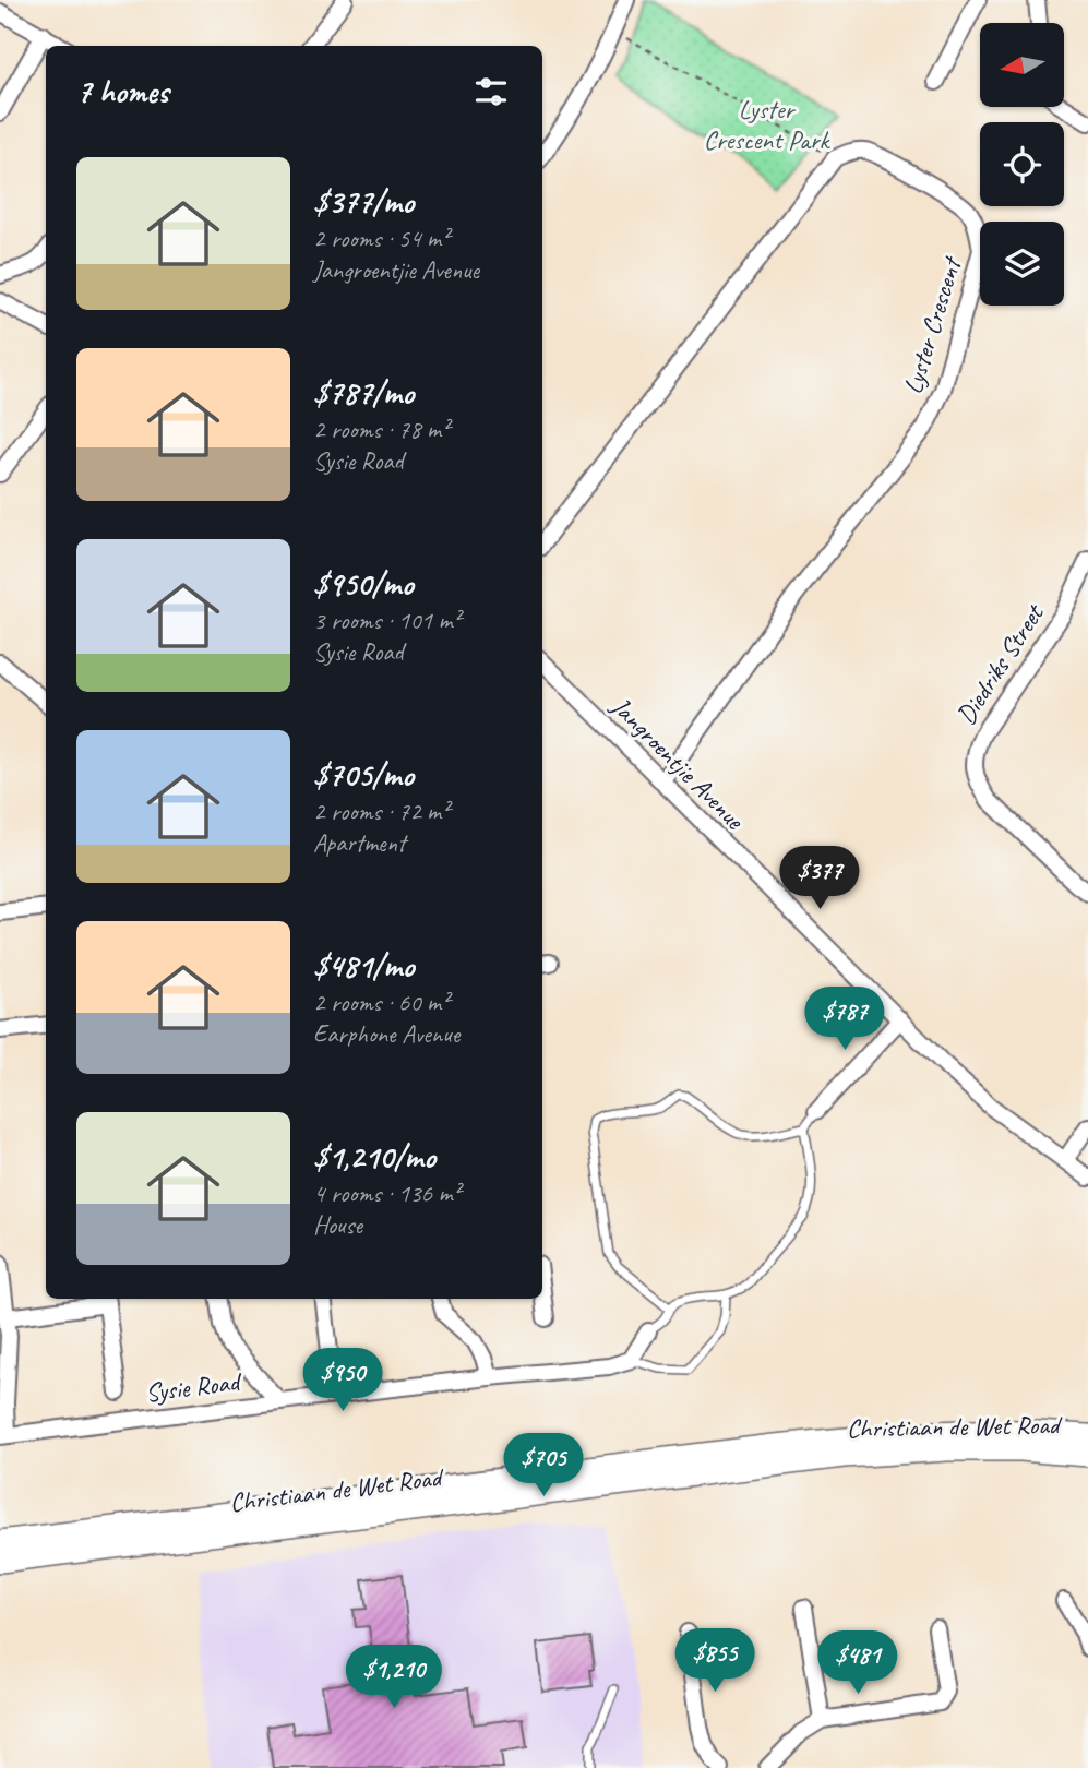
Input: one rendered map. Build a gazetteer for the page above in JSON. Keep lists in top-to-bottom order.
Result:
{
  "streets": {
    "main road": ["Christiaan de Wet Road"],
    "street": [
      "Lyster Crescent",
      "Diedriks Street",
      "Jangroentjie Avenue",
      "Sysie Road"
    ]
  },
  "crossings": [
    ["Lyster Crescent", "Jangroentjie Avenue"]
  ],
  "parks": ["Lyster Crescent Park"],
  "north": "left",
  "page": {
    "heading": "7 homes",
    "list": [
      {
        "name": "$377/mo",
        "note": "2 rooms · 54 m² · Jangroentjie Avenue"
      },
      {
        "name": "$787/mo",
        "note": "2 rooms · 78 m² · Sysie Road"
      },
      {
        "name": "$950/mo",
        "note": "3 rooms · 101 m² · Sysie Road"
      },
      {
        "name": "$705/mo",
        "note": "2 rooms · 72 m² · Apartment"
      },
      {
        "name": "$481/mo",
        "note": "2 rooms · 60 m² · Earphone Avenue"
      },
      {
        "name": "$1,210/mo",
        "note": "4 rooms · 136 m² · House"
      }
    ],
    "price": [
      "$377",
      "$787",
      "$950",
      "$705",
      "$855",
      "$481",
      "$1,210"
    ]
  }
}
